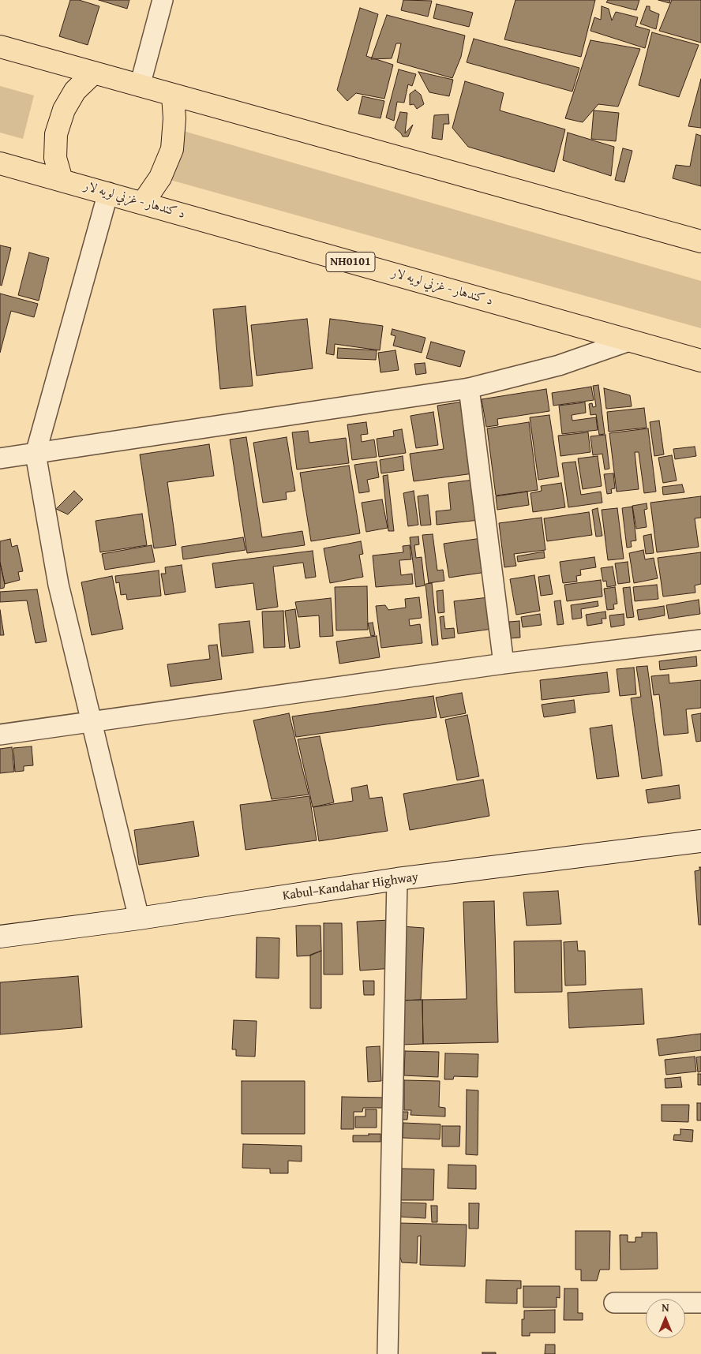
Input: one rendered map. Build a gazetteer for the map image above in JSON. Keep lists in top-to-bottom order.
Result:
{
  "streets": {
    "highway": ["د کندهار - غزني لويه لار", "NH0101"],
    "main road": ["Kabul–Kandahar Highway"]
  },
  "north": "top"
}
